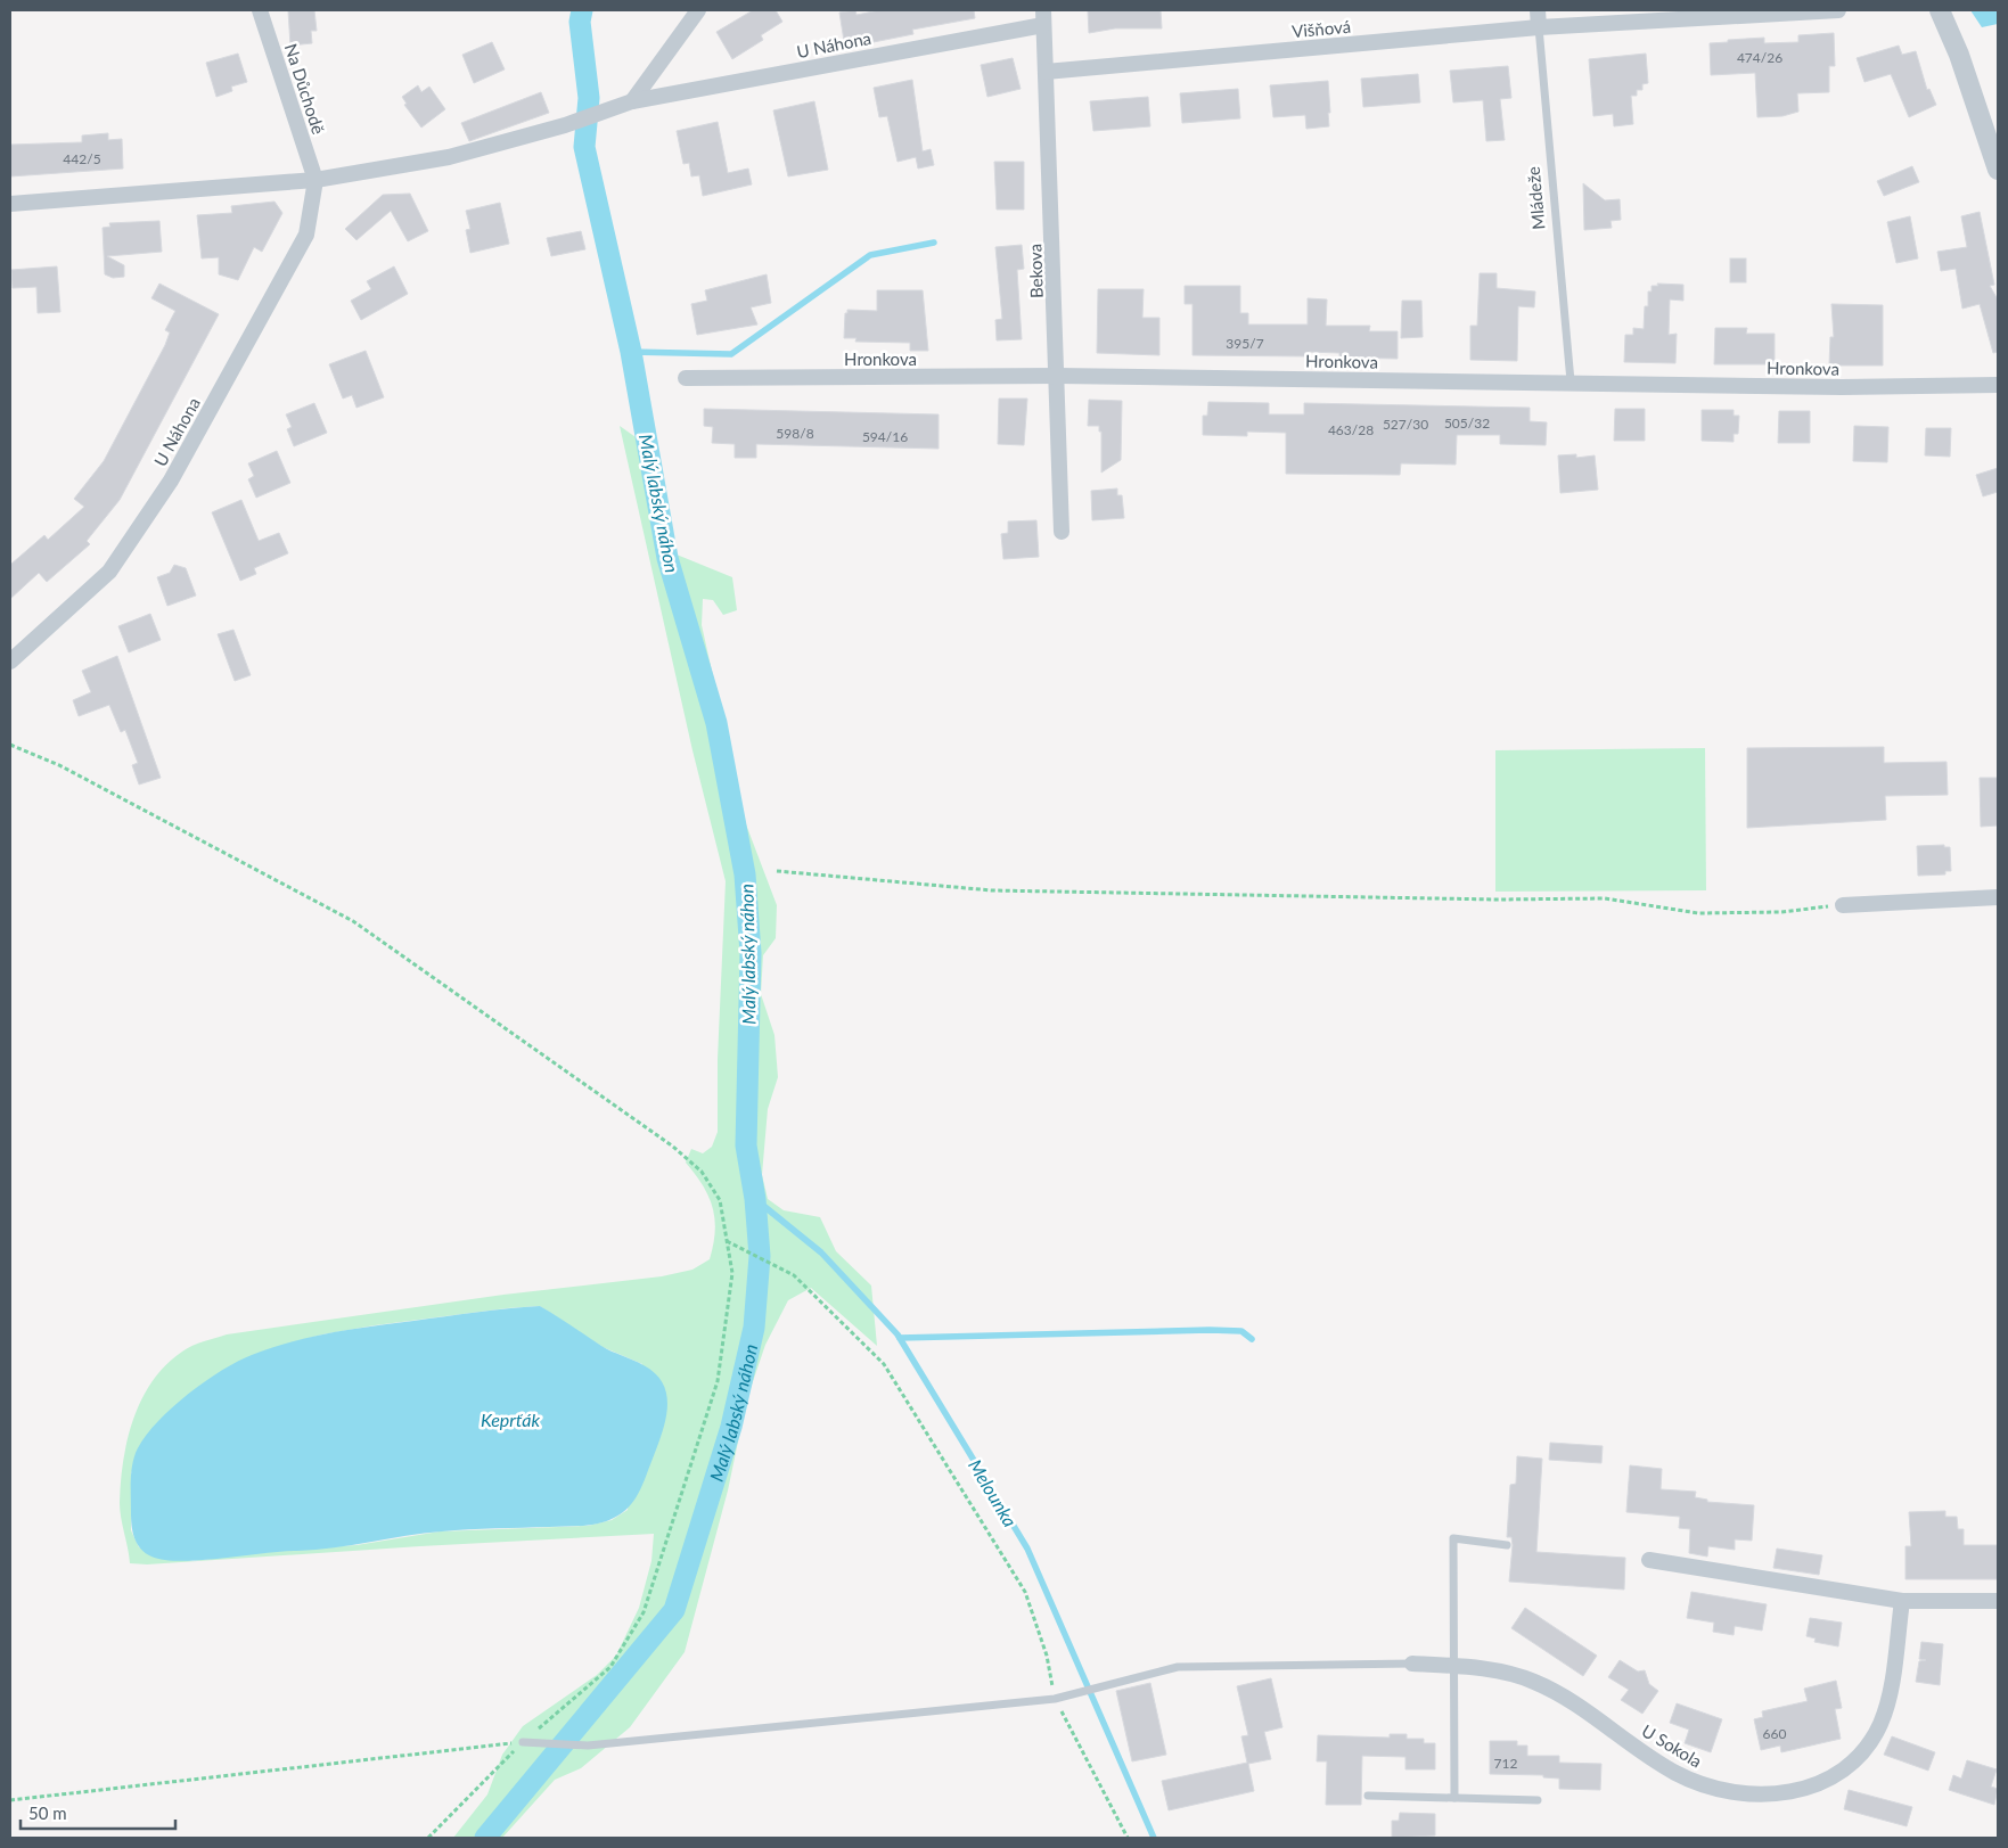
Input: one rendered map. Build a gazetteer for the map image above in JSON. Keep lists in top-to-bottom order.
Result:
{
  "streets": {
    "street": [
      "Višňová",
      "U Náhona",
      "Na Důchodě",
      "Mládeže",
      "Bekova",
      "Hronkova",
      "U Sokola"
    ]
  },
  "crossings": [
    ["Višňová", "Mládeže"],
    ["Višňová", "Bekova"],
    ["U Náhona", "Na Důchodě"],
    ["U Náhona", "Bekova"],
    ["Mládeže", "Hronkova"],
    ["Bekova", "Hronkova"]
  ],
  "water": ["Malý labský náhon", "Keprťák", "Melounka"],
  "house_numbers": [
    "474/26",
    "442/5",
    "395/7",
    "505/32",
    "527/30",
    "463/28",
    "598/8",
    "594/16",
    "660",
    "712"
  ],
  "scale_bar": "50 m"
}
